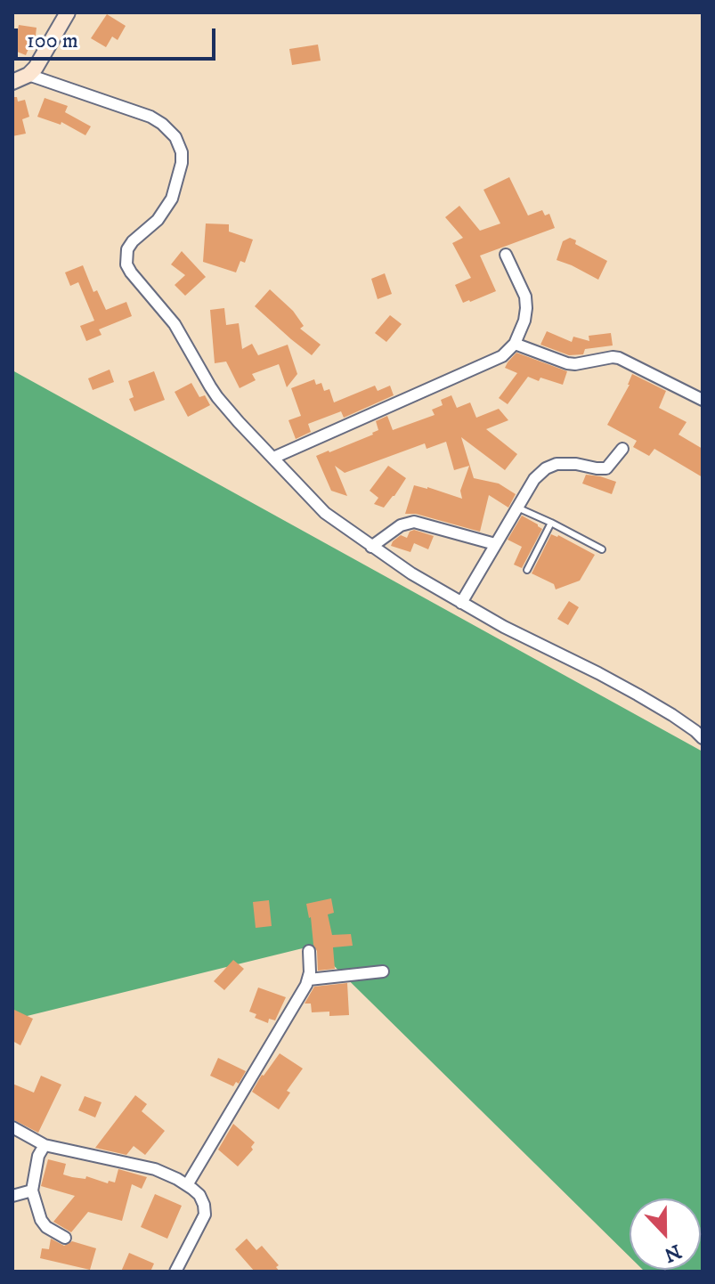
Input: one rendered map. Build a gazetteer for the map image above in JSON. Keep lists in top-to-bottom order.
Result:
{
  "scale_bar": "100 m",
  "north": "bottom"
}
